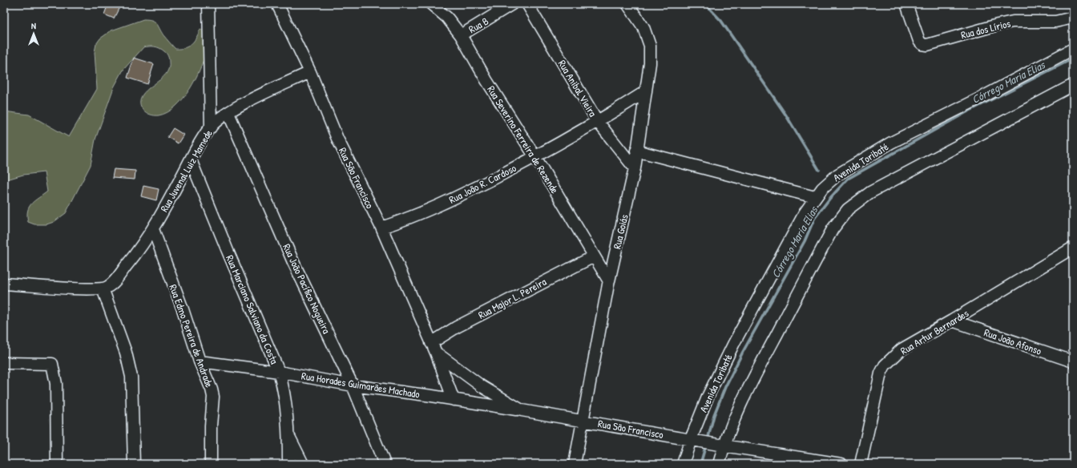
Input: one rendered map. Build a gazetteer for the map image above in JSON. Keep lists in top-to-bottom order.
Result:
{
  "streets": {
    "street": [
      "Rua B",
      "Rua dos Lírios",
      "Rua Anibal Vieira",
      "Rua Severino Ferreira de Rezende",
      "Avenida Toribaté",
      "Rua Juvenal Luiz Mamede",
      "Rua São Francisco",
      "Rua João R. Cardoso",
      "Rua Goiás",
      "Rua João Pacífico Nogueira",
      "Rua Major L. Pereira",
      "Rua Marciano Salviano da Costa",
      "Rua Artur Bernardes",
      "Rua Edmo Pereira de Andrade",
      "Rua João Afonso",
      "Rua Horades Guimarães Machado"
    ]
  },
  "crossings": [
    ["Rua B", "Rua Severino Ferreira de Rezende"],
    ["Rua Anibal Vieira", "Rua João R. Cardoso"],
    ["Rua Anibal Vieira", "Rua Goiás"],
    ["Rua Severino Ferreira de Rezende", "Rua João R. Cardoso"],
    ["Rua Severino Ferreira de Rezende", "Rua Goiás"],
    ["Rua Severino Ferreira de Rezende", "Rua Major L. Pereira"],
    ["Avenida Toribaté", "Rua São Francisco"],
    ["Rua Juvenal Luiz Mamede", "Rua São Francisco"],
    ["Rua Juvenal Luiz Mamede", "Rua João Pacífico Nogueira"],
    ["Rua Juvenal Luiz Mamede", "Rua Marciano Salviano da Costa"],
    ["Rua Juvenal Luiz Mamede", "Rua Edmo Pereira de Andrade"],
    ["Rua São Francisco", "Rua João R. Cardoso"],
    ["Rua São Francisco", "Rua Goiás"],
    ["Rua São Francisco", "Rua Major L. Pereira"],
    ["Rua São Francisco", "Rua Horades Guimarães Machado"],
    ["Rua João R. Cardoso", "Rua Goiás"],
    ["Rua João Pacífico Nogueira", "Rua Horades Guimarães Machado"],
    ["Rua Marciano Salviano da Costa", "Rua Horades Guimarães Machado"],
    ["Rua Artur Bernardes", "Rua João Afonso"],
    ["Rua Edmo Pereira de Andrade", "Rua Horades Guimarães Machado"]
  ],
  "water": ["Córrego Maria Elias"],
  "north": "top"
}
